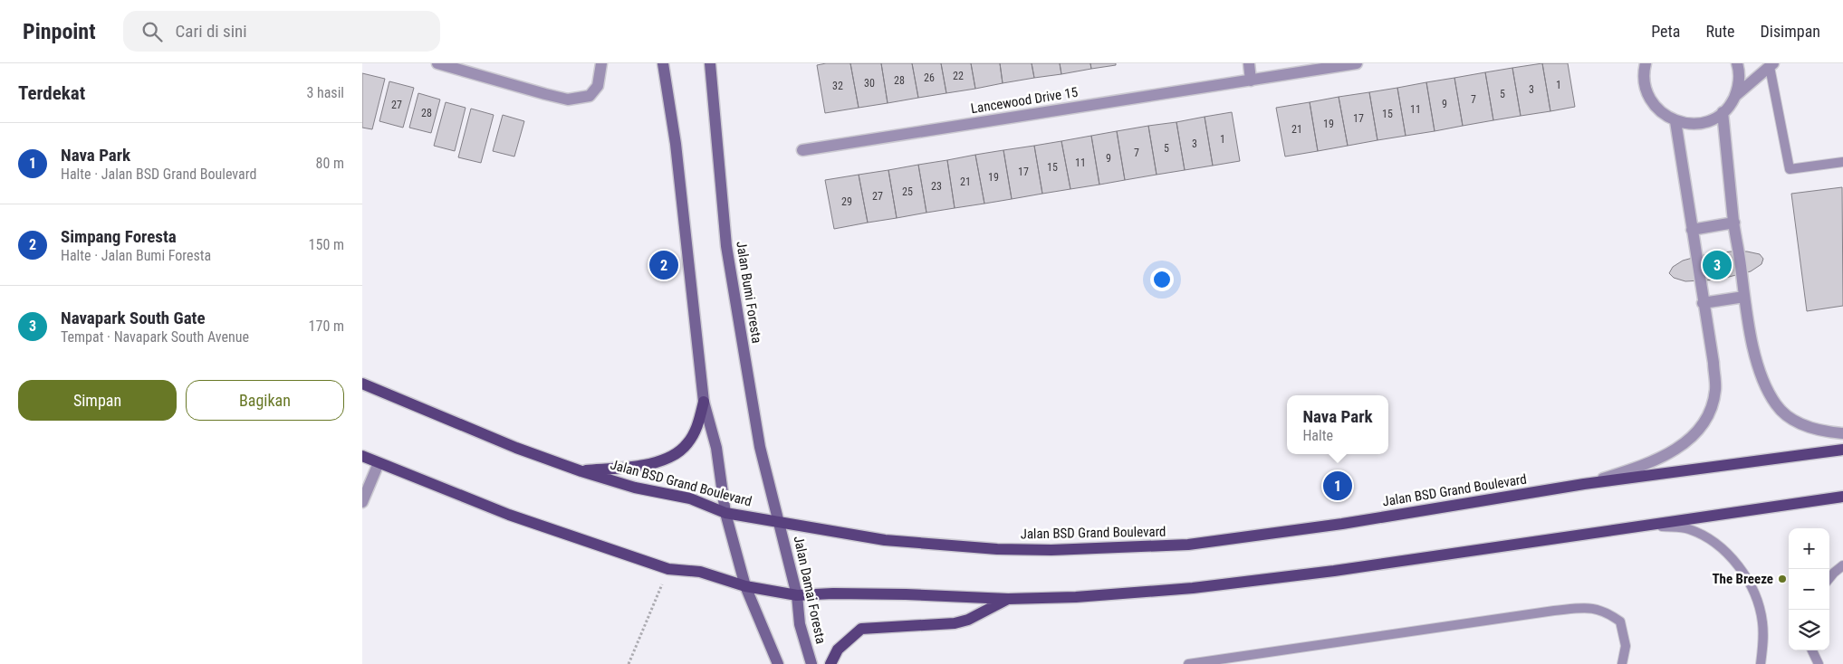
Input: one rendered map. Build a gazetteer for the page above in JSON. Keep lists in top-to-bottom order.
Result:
{
  "streets": {
    "main road": ["Jalan Bumi Foresta", "Jalan BSD Grand Boulevard", "Jalan Damai Foresta"],
    "street": ["Lancewood Drive 15"]
  },
  "crossings": [
    ["Jalan Bumi Foresta", "Jalan BSD Grand Boulevard"],
    ["Jalan Bumi Foresta", "Jalan Damai Foresta"],
    ["Jalan BSD Grand Boulevard", "Jalan Damai Foresta"]
  ],
  "places": ["The Breeze"],
  "house_numbers": [
    "22",
    "26",
    "28",
    "30",
    "1",
    "32",
    "3",
    "5",
    "7",
    "9",
    "27",
    "11",
    "28",
    "15",
    "17",
    "19",
    "21",
    "1",
    "3",
    "5",
    "7",
    "9",
    "11",
    "15",
    "17",
    "19",
    "21",
    "23",
    "25",
    "27",
    "29"
  ],
  "page": {
    "header": "Pinpoint",
    "search": "Cari di sini",
    "nav": ["Peta", "Rute", "Disimpan"],
    "heading": ["Terdekat", "3 hasil"],
    "list": [
      {
        "mark": "1",
        "name": "Nava Park",
        "note": "Halte · Jalan BSD Grand Boulevard",
        "value": "80 m"
      },
      {
        "mark": "2",
        "name": "Simpang Foresta",
        "note": "Halte · Jalan Bumi Foresta",
        "value": "150 m"
      },
      {
        "mark": "3",
        "name": "Navapark South Gate",
        "note": "Tempat · Navapark South Avenue",
        "value": "170 m"
      }
    ],
    "pins": ["2", "3", "1"],
    "buttons": ["Simpan", "Bagikan"],
    "popup": ["Nava Park", "Halte"],
    "map_buttons": ["+", "−"]
  }
}
